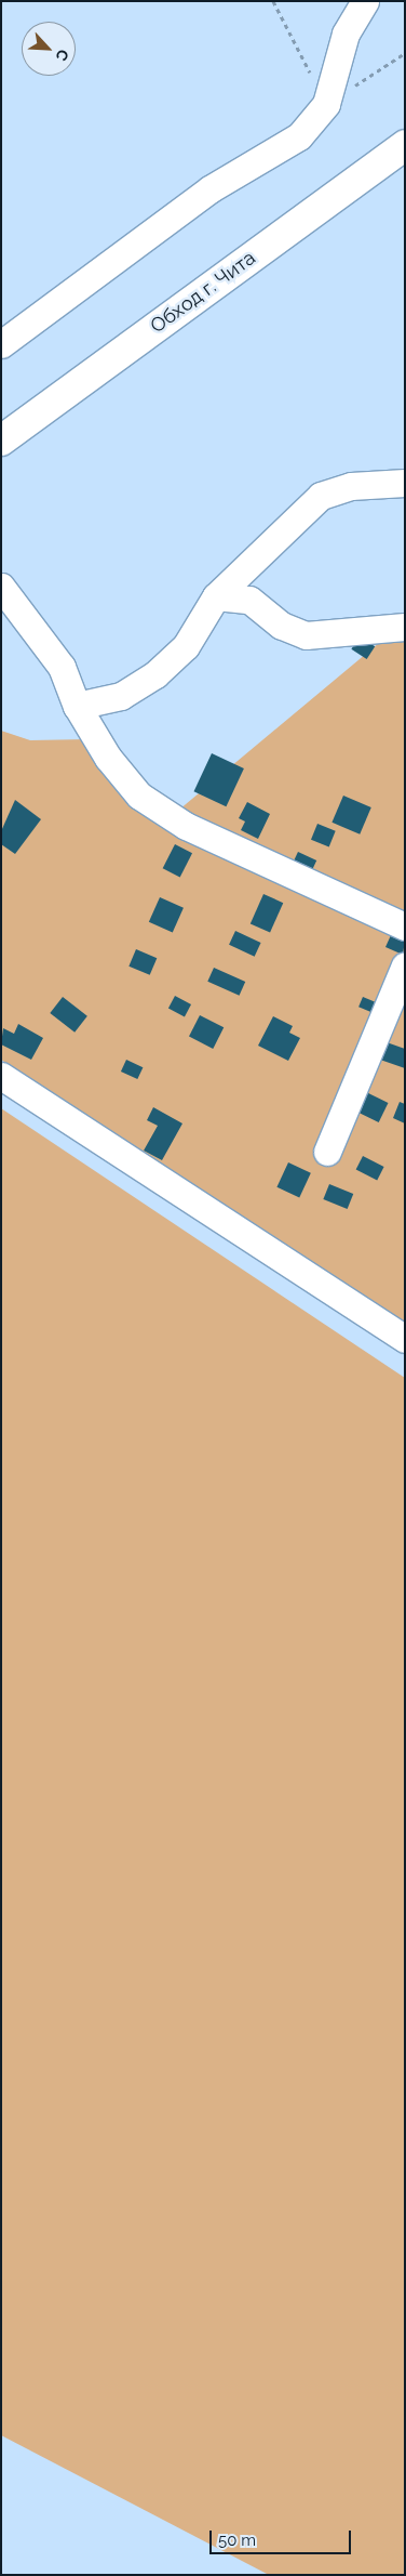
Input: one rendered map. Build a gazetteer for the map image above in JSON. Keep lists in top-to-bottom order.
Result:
{
  "streets": {
    "highway": ["Обход г. Чита"]
  },
  "scale_bar": "50 m",
  "north": "bottom right"
}
